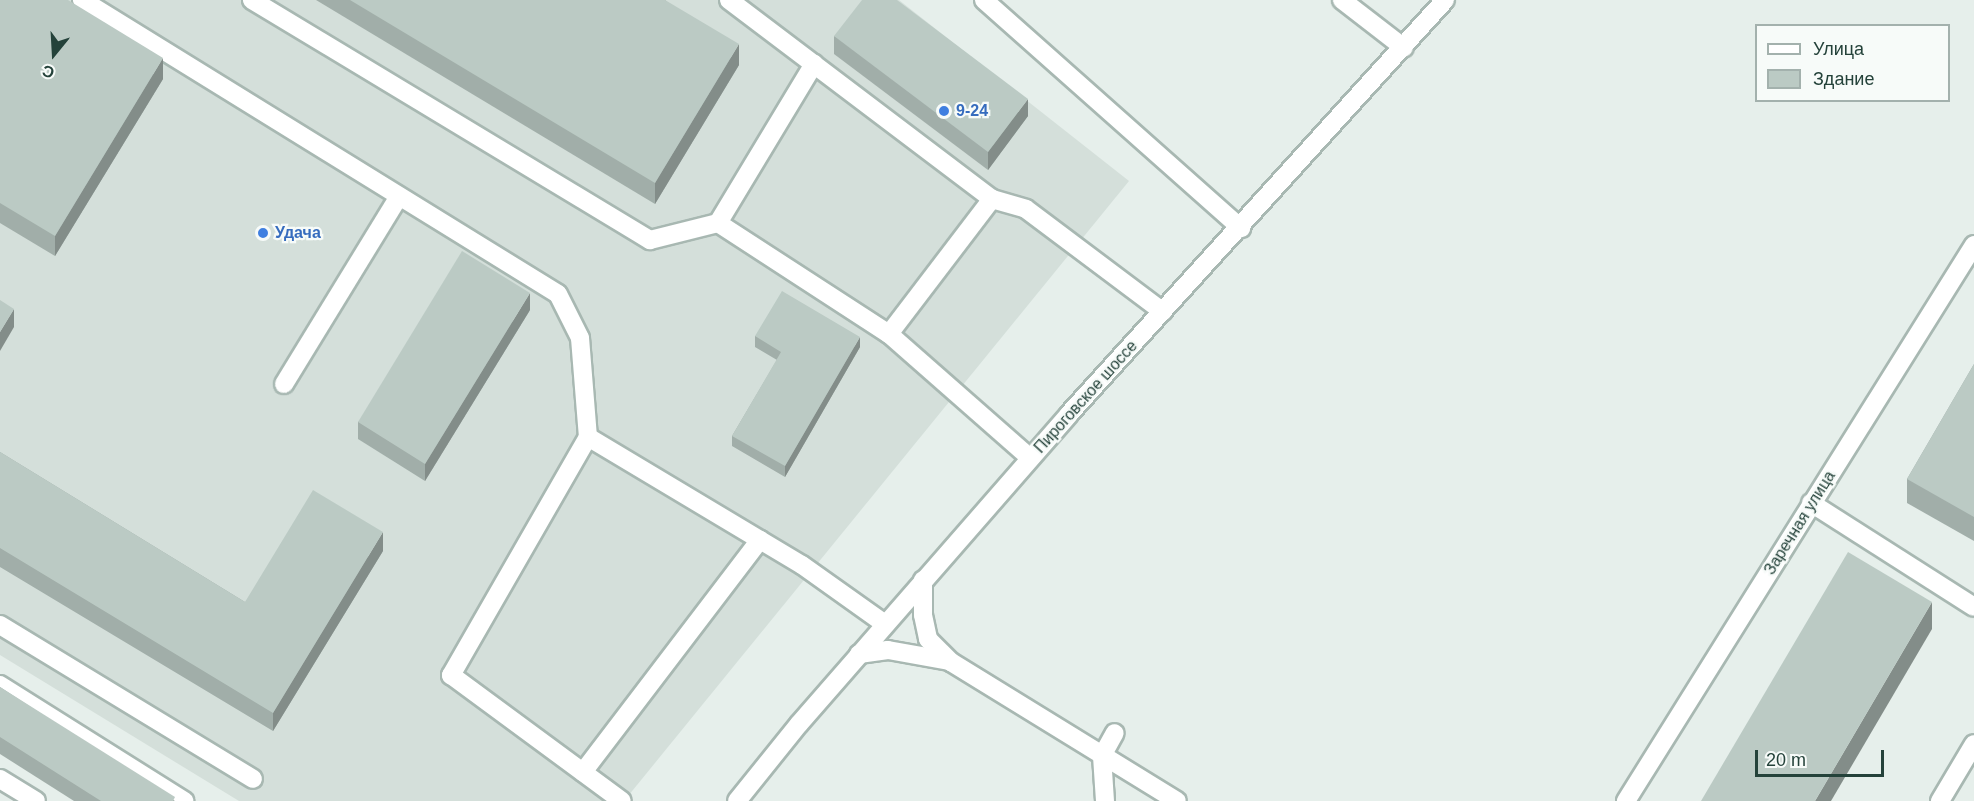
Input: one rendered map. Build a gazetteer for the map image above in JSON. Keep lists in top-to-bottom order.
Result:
{
  "streets": {
    "street": ["Пироговское шоссе", "Заречная улица"]
  },
  "places": ["9-24", "Удача"],
  "legend": ["Улица", "Здание"],
  "scale_bar": "20 m",
  "north": "bottom"
}
